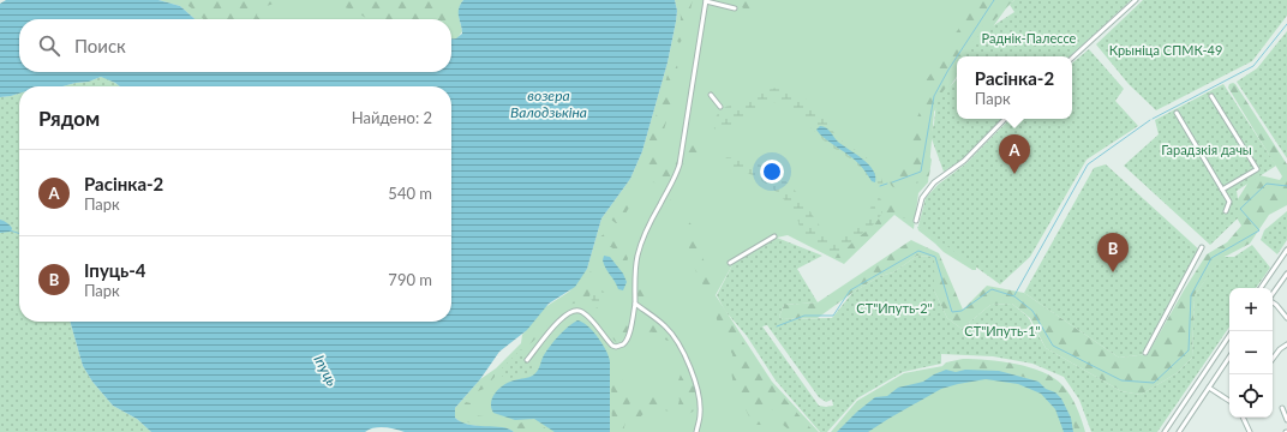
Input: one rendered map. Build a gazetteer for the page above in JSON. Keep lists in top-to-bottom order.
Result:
{
  "water": ["возера Валодзькіна", "Іпуць"],
  "parks": [
    "Раднік-Палессе",
    "Крыніца СПМК-49",
    "Гарадзкія дачы",
    "СТ\"Ипуть-2\"",
    "СТ\"Ипуть-1\""
  ],
  "page": {
    "search": "Поиск",
    "popup": ["Расінка-2", "Парк"],
    "heading": ["Рядом", "Найдено: 2"],
    "pins": ["A", "B"],
    "list": [
      {
        "mark": "A",
        "name": "Расінка-2",
        "note": "Парк",
        "value": "540 m"
      },
      {
        "mark": "B",
        "name": "Іпуць-4",
        "note": "Парк",
        "value": "790 m"
      }
    ],
    "map_buttons": ["+", "−"]
  }
}
